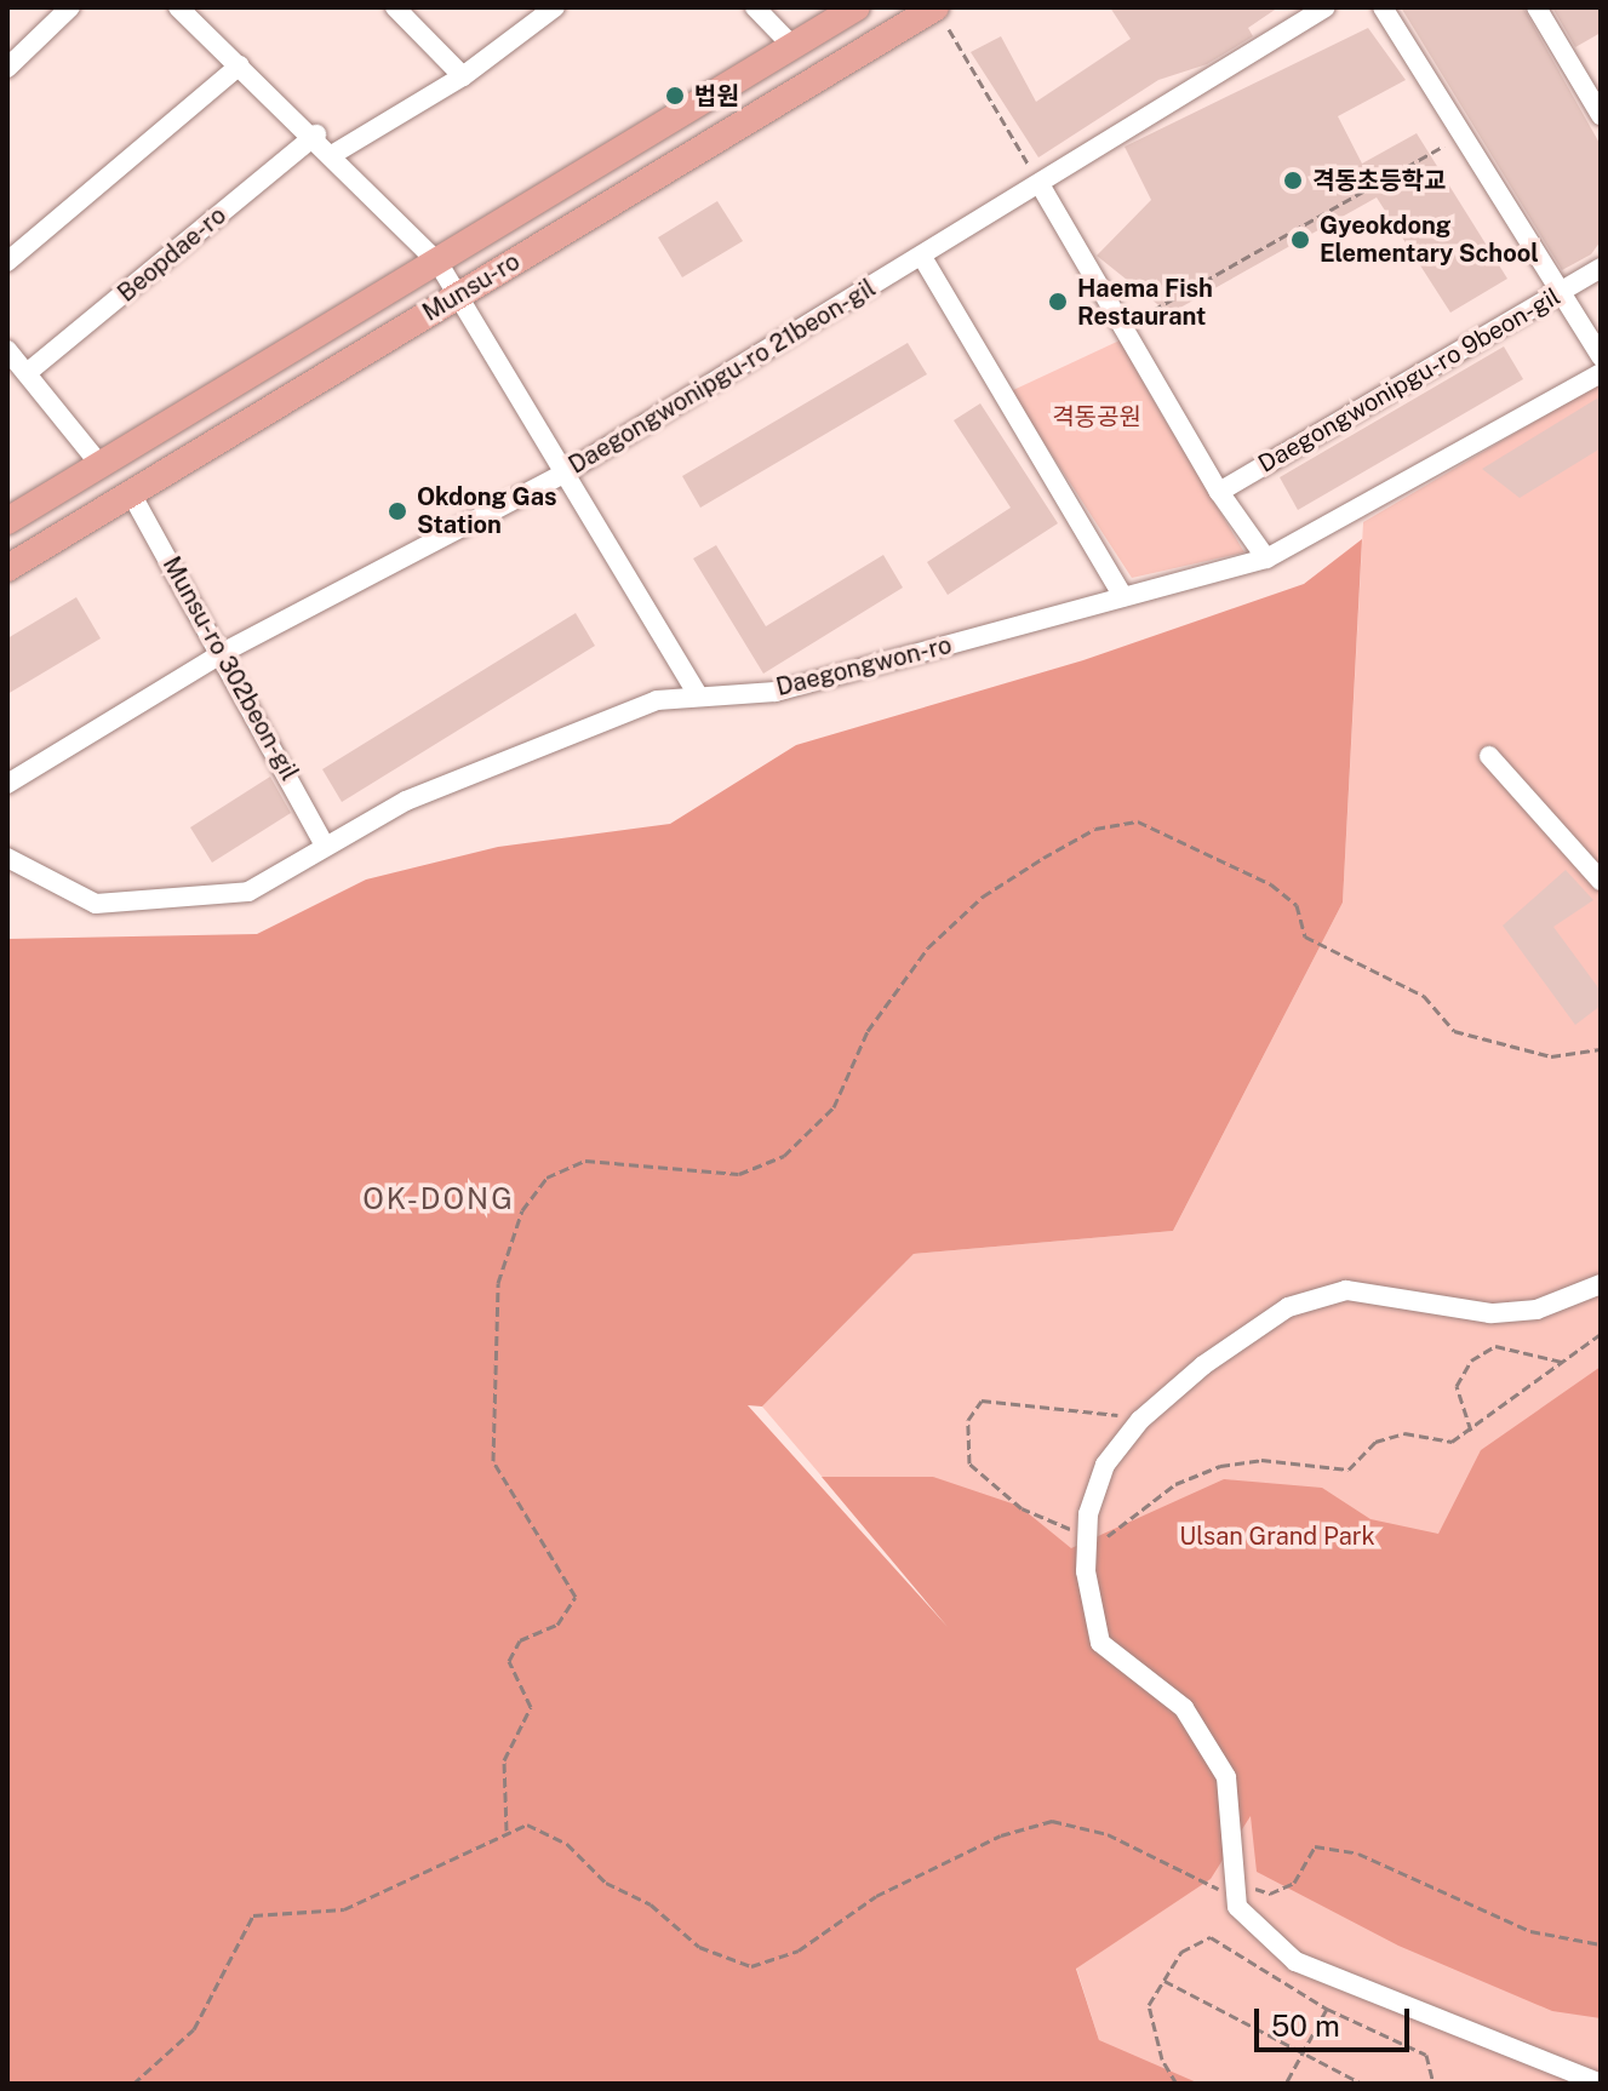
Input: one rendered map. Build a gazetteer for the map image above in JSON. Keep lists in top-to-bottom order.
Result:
{
  "streets": {
    "main road": ["Munsu-ro"],
    "street": [
      "Beopdae-ro",
      "Daegongwonipgu-ro 21beon-gil",
      "Daegongwonipgu-ro 9beon-gil",
      "Daegongwon-ro",
      "Munsu-ro 302beon-gil"
    ]
  },
  "crossings": [
    ["Munsu-ro", "Munsu-ro 302beon-gil"],
    ["Daegongwonipgu-ro 21beon-gil", "Munsu-ro 302beon-gil"],
    ["Daegongwon-ro", "Munsu-ro 302beon-gil"]
  ],
  "districts": ["OK-DONG"],
  "parks": ["격동공원", "Ulsan Grand Park"],
  "places": [
    "법원",
    "격동초등학교",
    "Gyeokdong Elementary School",
    "Haema Fish Restaurant",
    "Okdong Gas Station"
  ],
  "scale_bar": "50 m"
}
